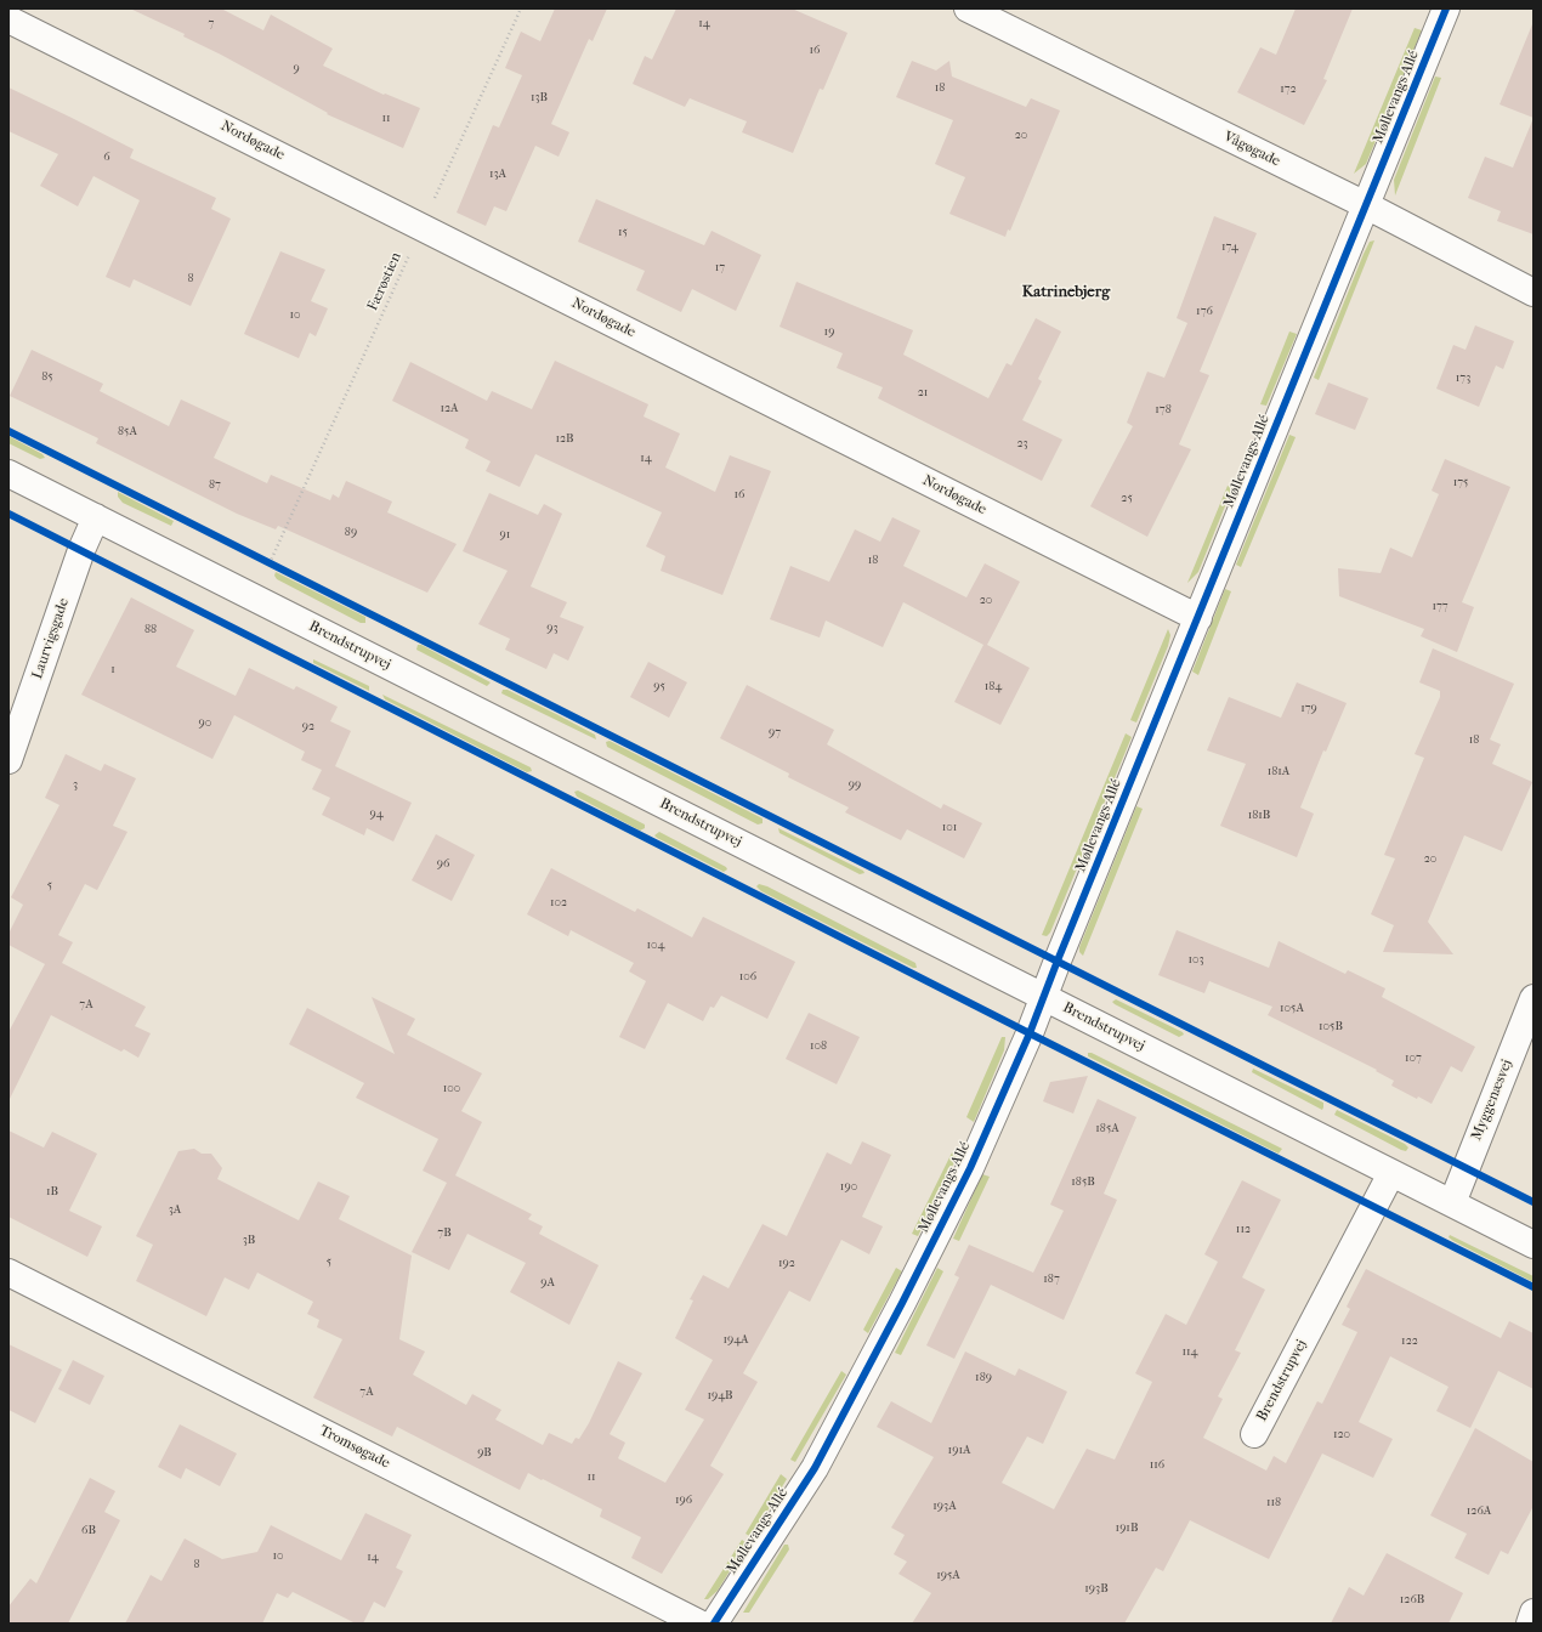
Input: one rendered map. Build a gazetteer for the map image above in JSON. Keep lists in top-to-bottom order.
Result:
{
  "streets": {
    "street": [
      "Møllevangs Allé",
      "Nordøgade",
      "Vågøgade",
      "Laurvigsgade",
      "Brendstrupvej",
      "Myggenæsvej",
      "Tromsøgade"
    ],
    "path": ["Færøstien"]
  },
  "crossings": [
    ["Møllevangs Allé", "Nordøgade"],
    ["Møllevangs Allé", "Vågøgade"],
    ["Møllevangs Allé", "Brendstrupvej"],
    ["Nordøgade", "Færøstien"],
    ["Laurvigsgade", "Brendstrupvej"],
    ["Brendstrupvej", "Myggenæsvej"]
  ],
  "districts": ["Katrinebjerg"],
  "house_numbers": [
    "7",
    "14",
    "16",
    "9",
    "18",
    "172",
    "13B",
    "11",
    "20",
    "6",
    "13A",
    "15",
    "174",
    "17",
    "8",
    "176",
    "10",
    "19",
    "85",
    "173",
    "21",
    "12A",
    "178",
    "85A",
    "12B",
    "23",
    "14",
    "175",
    "87",
    "16",
    "25",
    "89",
    "91",
    "18",
    "20",
    "177",
    "93",
    "88",
    "1",
    "95",
    "184",
    "179",
    "90",
    "92",
    "97",
    "18",
    "181A",
    "3",
    "99",
    "94",
    "181B",
    "101",
    "20",
    "96",
    "5",
    "102",
    "104",
    "103",
    "106",
    "7A",
    "105A",
    "105B",
    "108",
    "107",
    "100",
    "185A",
    "185B",
    "190",
    "1B",
    "3A",
    "112",
    "7B",
    "3B",
    "5",
    "192",
    "187",
    "9A",
    "194A",
    "122",
    "114",
    "189",
    "7A",
    "194B",
    "120",
    "191A",
    "9B",
    "116",
    "11",
    "196",
    "118",
    "193A",
    "126A",
    "191B",
    "6B",
    "10",
    "14",
    "8",
    "195A",
    "193B",
    "126B"
  ]
}
